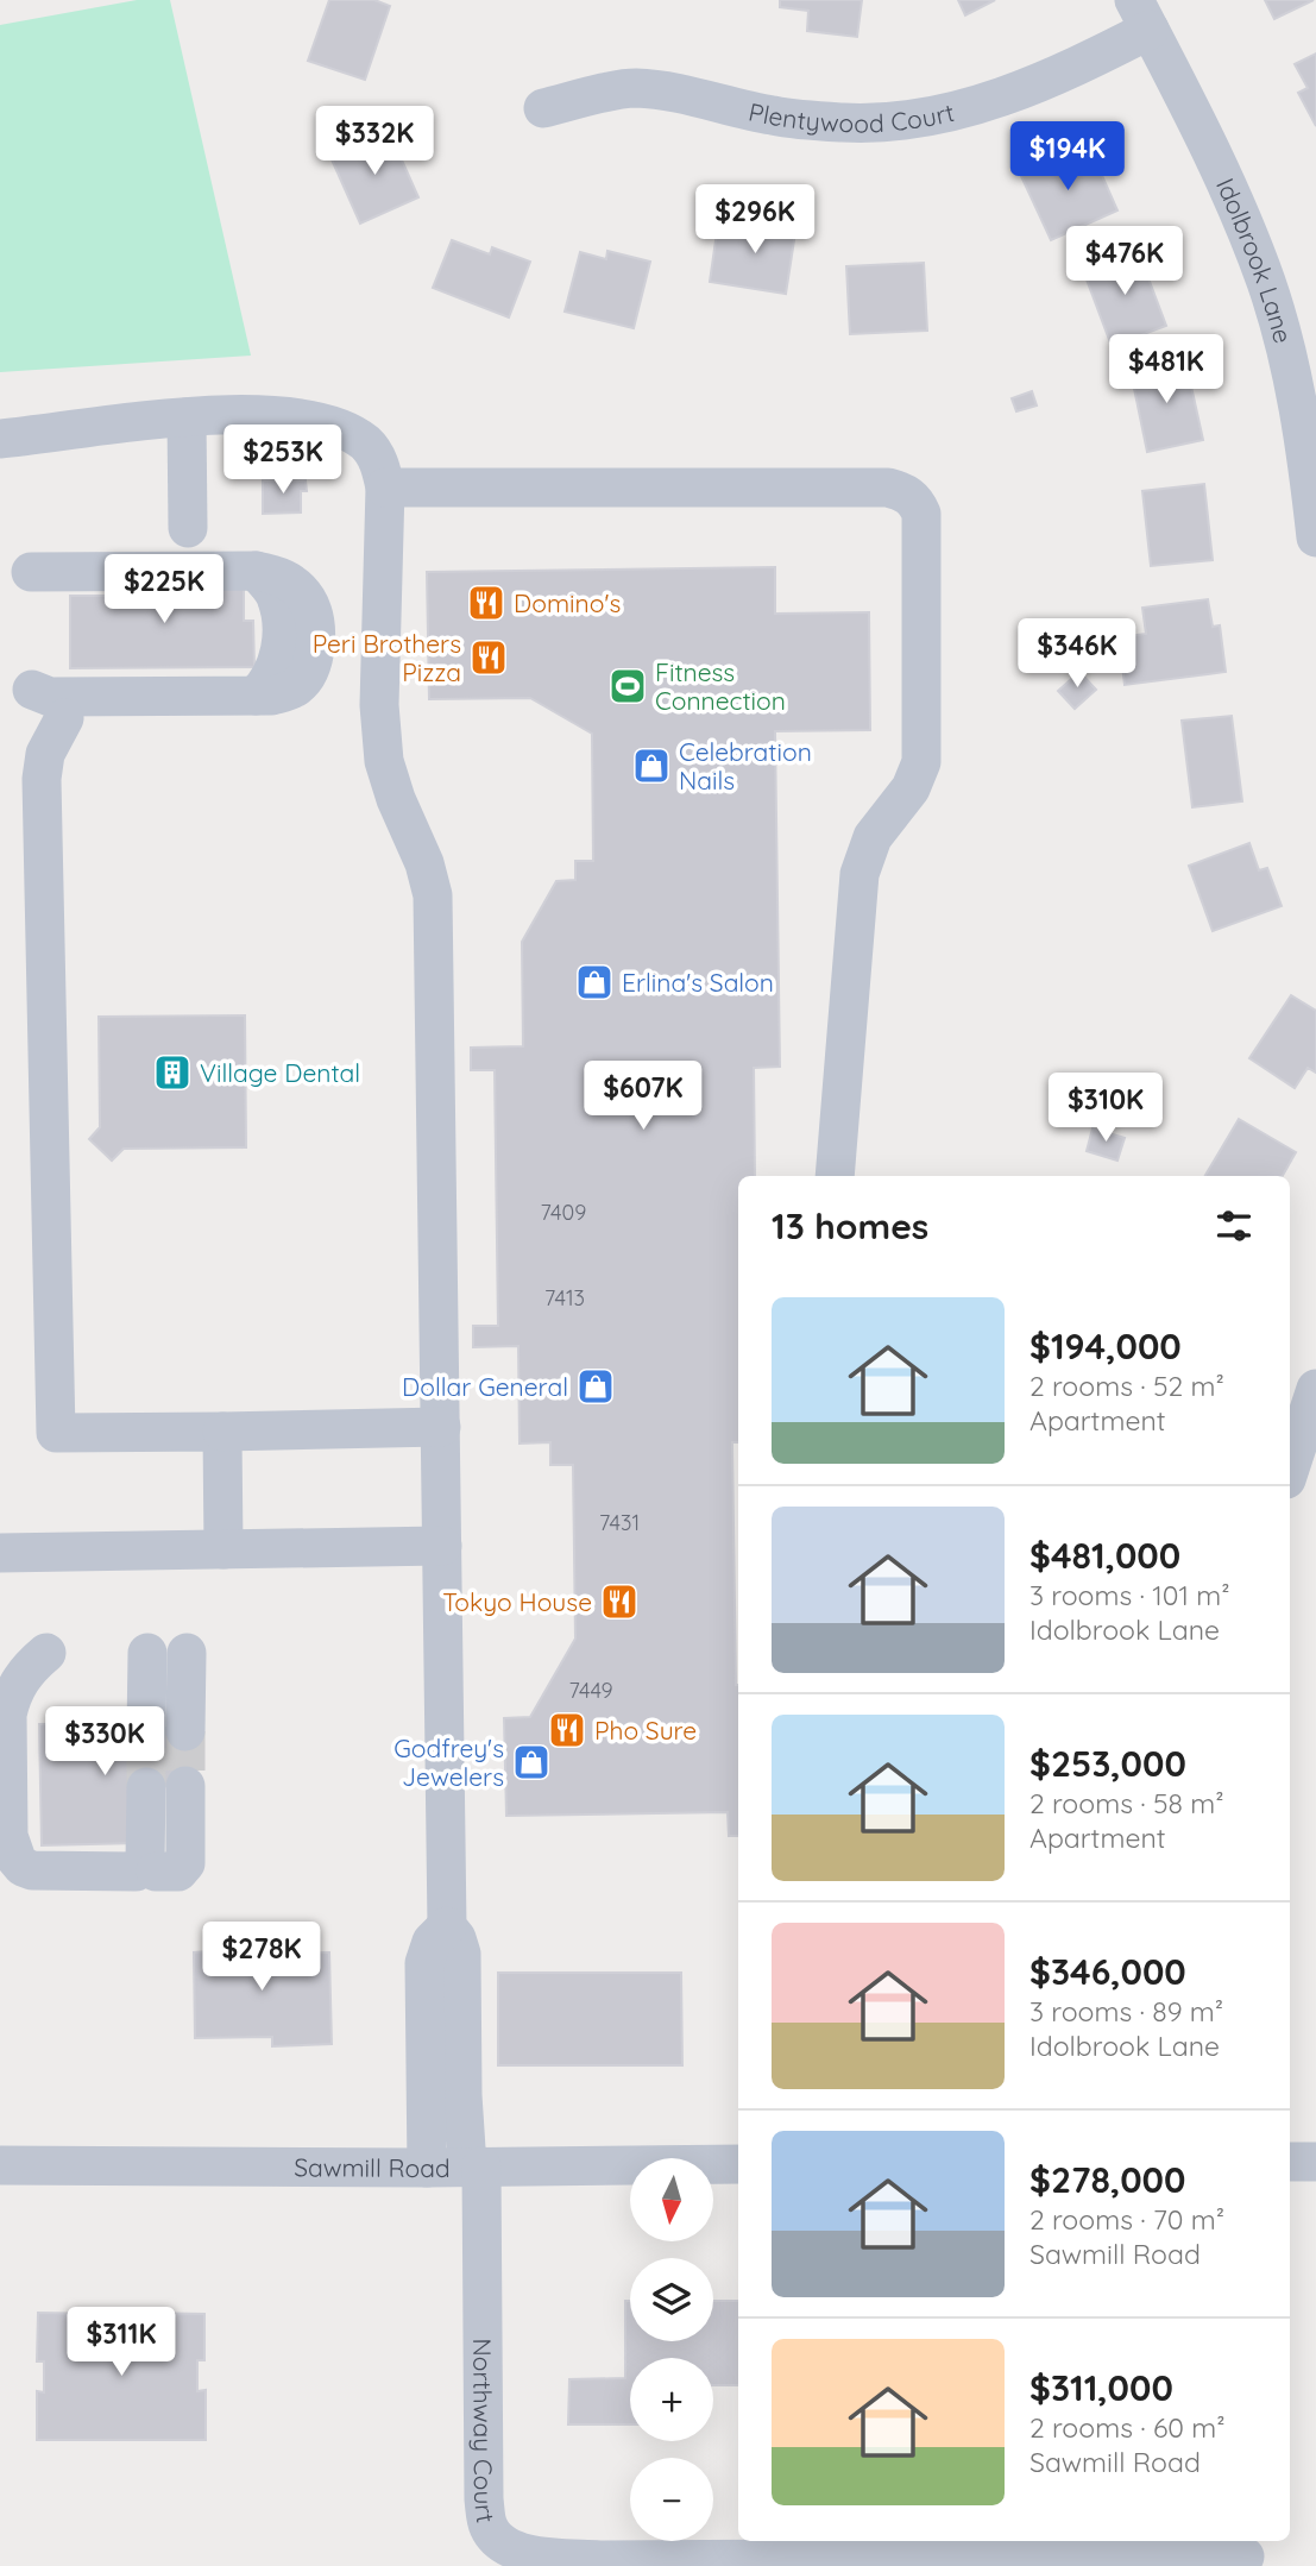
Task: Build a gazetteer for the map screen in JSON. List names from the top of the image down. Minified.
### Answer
{"streets":{"street":["Plentywood Court","Idolbrook Lane","Sawmill Road","Northway Court"]},"crossings":[["Plentywood Court","Idolbrook Lane"],["Sawmill Road","Northway Court"]],"places":{"restaurant":["Domino's","Peri Brothers Pizza","Tokyo House","Pho Sure"],"sports":["Fitness Connection"],"shop":["Celebration Nails","Erlina's Salon","Dollar General","Godfrey's Jewelers"],"building":["Village Dental"]},"house_numbers":["7409","7413","7431","7449"],"north":"bottom","page":{"price":["$332K","$194K","$296K","$476K","$481K","$253K","$225K","$346K","$607K","$310K","$330K","$278K","$311K"],"heading":"13 homes","list":[{"name":"$194,000","note":"2 rooms · 52 m² · Apartment"},{"name":"$481,000","note":"3 rooms · 101 m² · Idolbrook Lane"},{"name":"$253,000","note":"2 rooms · 58 m² · Apartment"},{"name":"$346,000","note":"3 rooms · 89 m² · Idolbrook Lane"},{"name":"$278,000","note":"2 rooms · 70 m² · Sawmill Road"},{"name":"$311,000","note":"2 rooms · 60 m² · Sawmill Road"}],"map_buttons":["+","−"]}}
